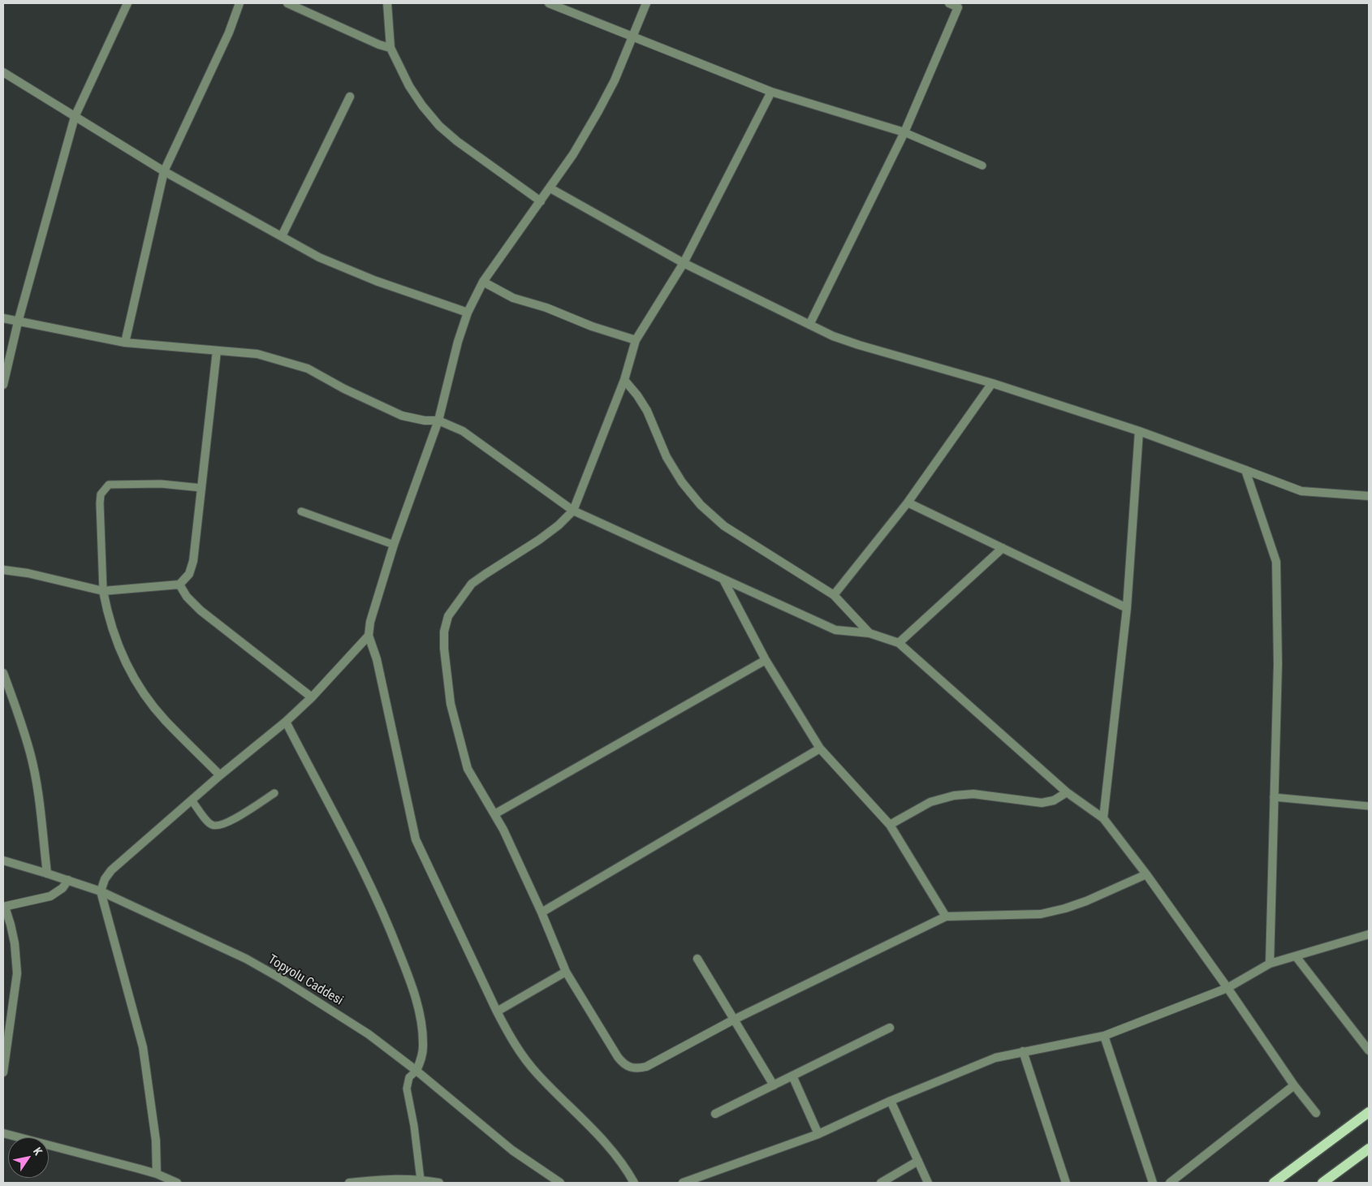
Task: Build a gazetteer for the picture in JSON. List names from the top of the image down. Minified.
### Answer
{"streets":{"street":["Topyolu Caddesi"]},"north":"top right"}
